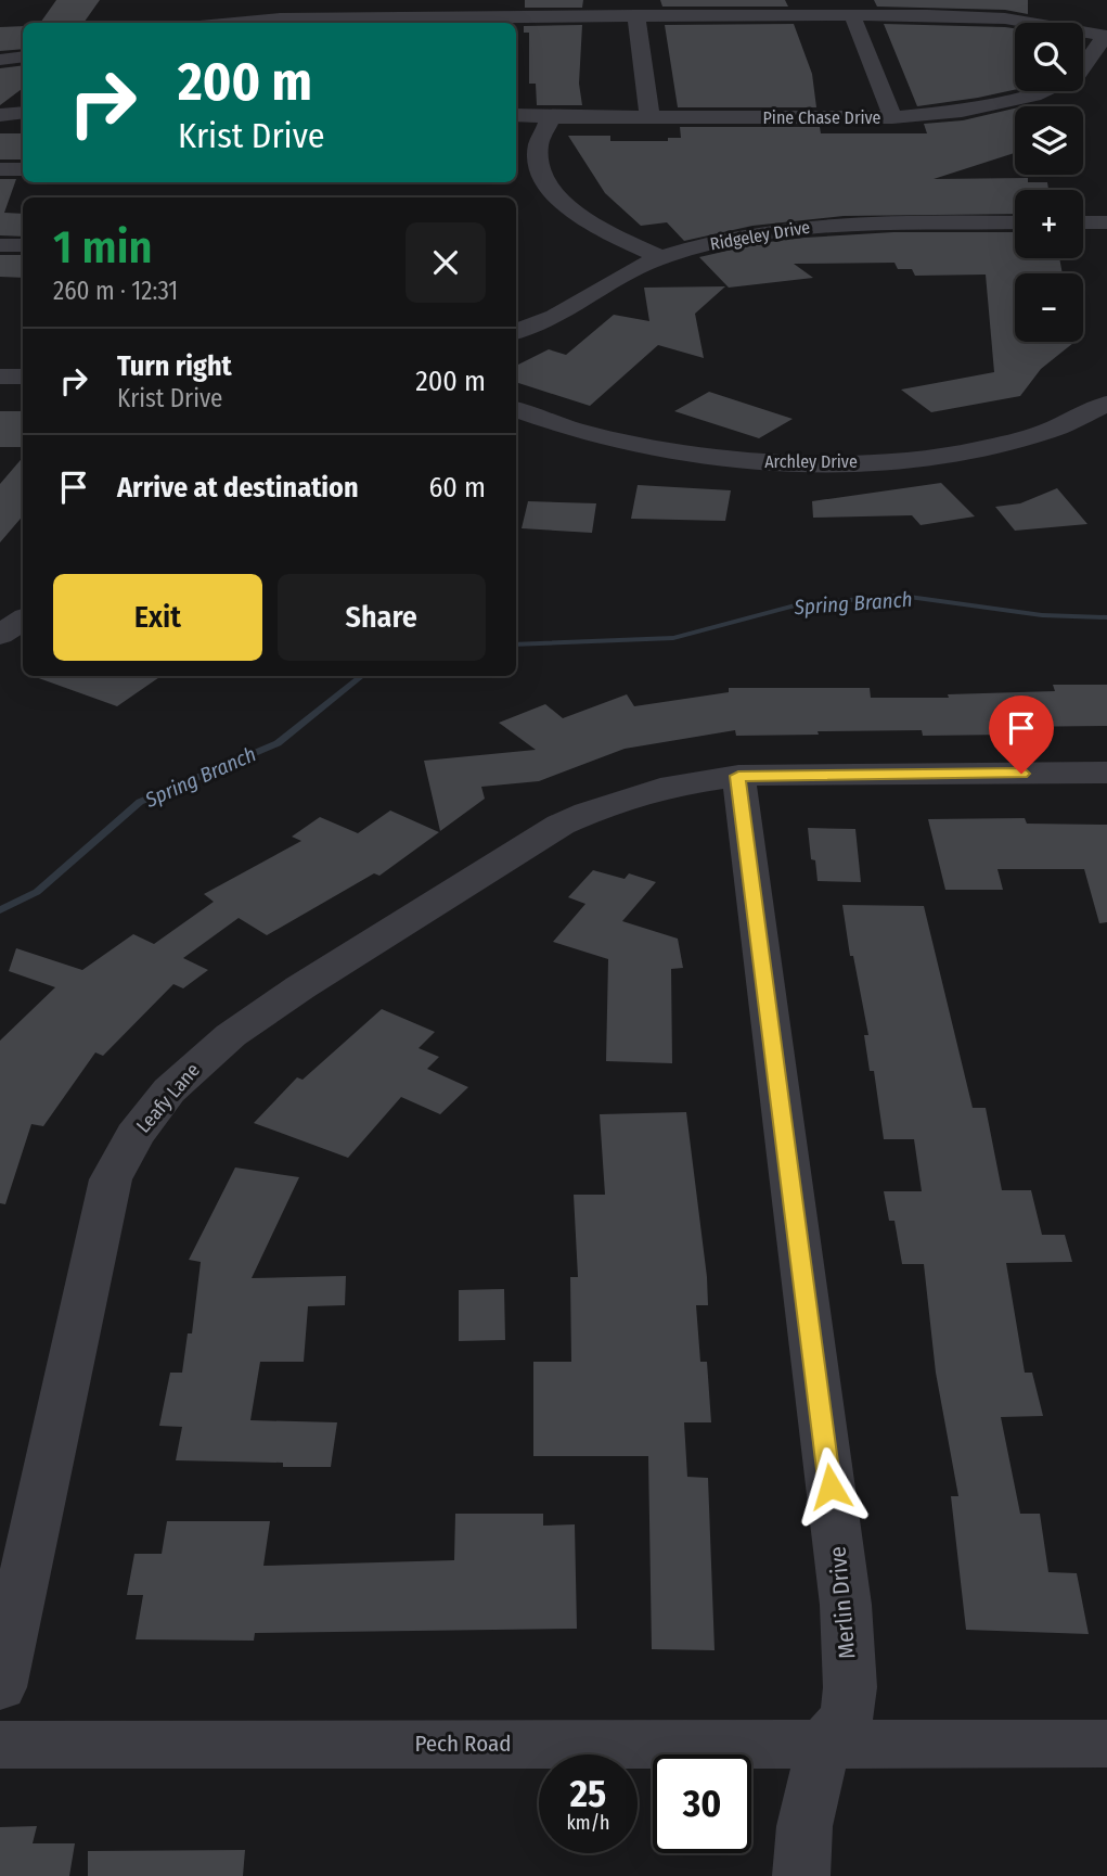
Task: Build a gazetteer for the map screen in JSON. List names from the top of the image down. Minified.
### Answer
{"streets":{"street":["Pine Chase Drive","Ridgeley Drive","Archley Drive","Leafy Lane","Merlin Drive","Pech Road"]},"crossings":[["Leafy Lane","Merlin Drive"],["Merlin Drive","Pech Road"]],"water":["Spring Branch"],"page":{"map_buttons":["+","−"],"turn":["200 m","Krist Drive"],"heading":["1 min","260 m · 12:31"],"list":[{"name":"Turn right","note":"Krist Drive","value":"200 m"},{"name":"Arrive at destination","value":"60 m"}],"buttons":["Exit","Share"],"speed":"25 km/h","limit":"30"}}
